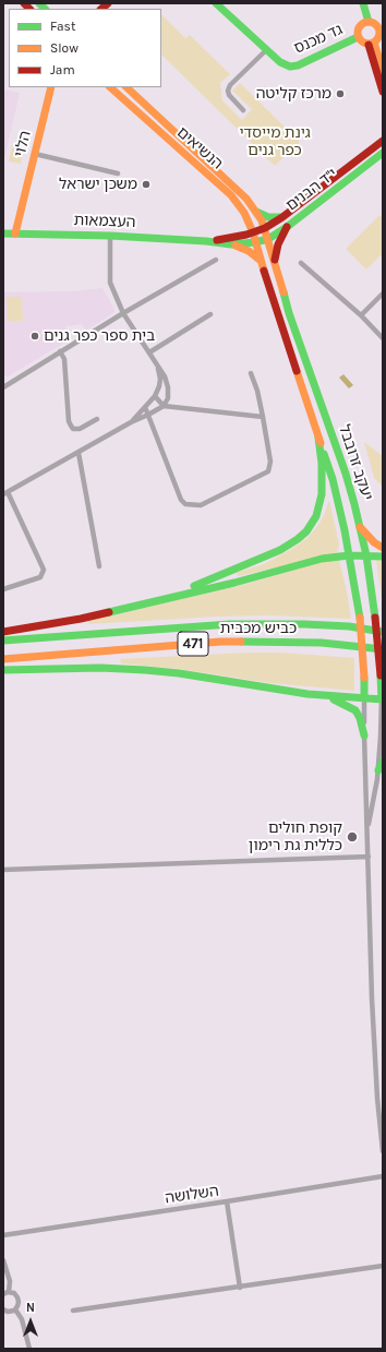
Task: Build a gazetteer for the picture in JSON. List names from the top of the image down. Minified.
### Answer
{"streets":{"main road":["גד מכנס","הלוי","הנשיאים","י''ד הבנים","העצמאות","יעקב זרובבל","כביש מכבית","471"],"street":["השלושה"]},"crossings":[["הלוי","העצמאות"],["הנשיאים","י''ד הבנים"],["הנשיאים","העצמאות"],["הנשיאים","יעקב זרובבל"],["י''ד הבנים","העצמאות"],["י''ד הבנים","יעקב זרובבל"],["העצמאות","יעקב זרובבל"]],"parks":["גינת מייסדי כפר גנים"],"places":["מרכז קליטה","משכן ישראל","בית ספר כפר גנים","קופת חולים כללית גת רימון"],"legend":["Fast","Slow","Jam"],"north":"top"}
